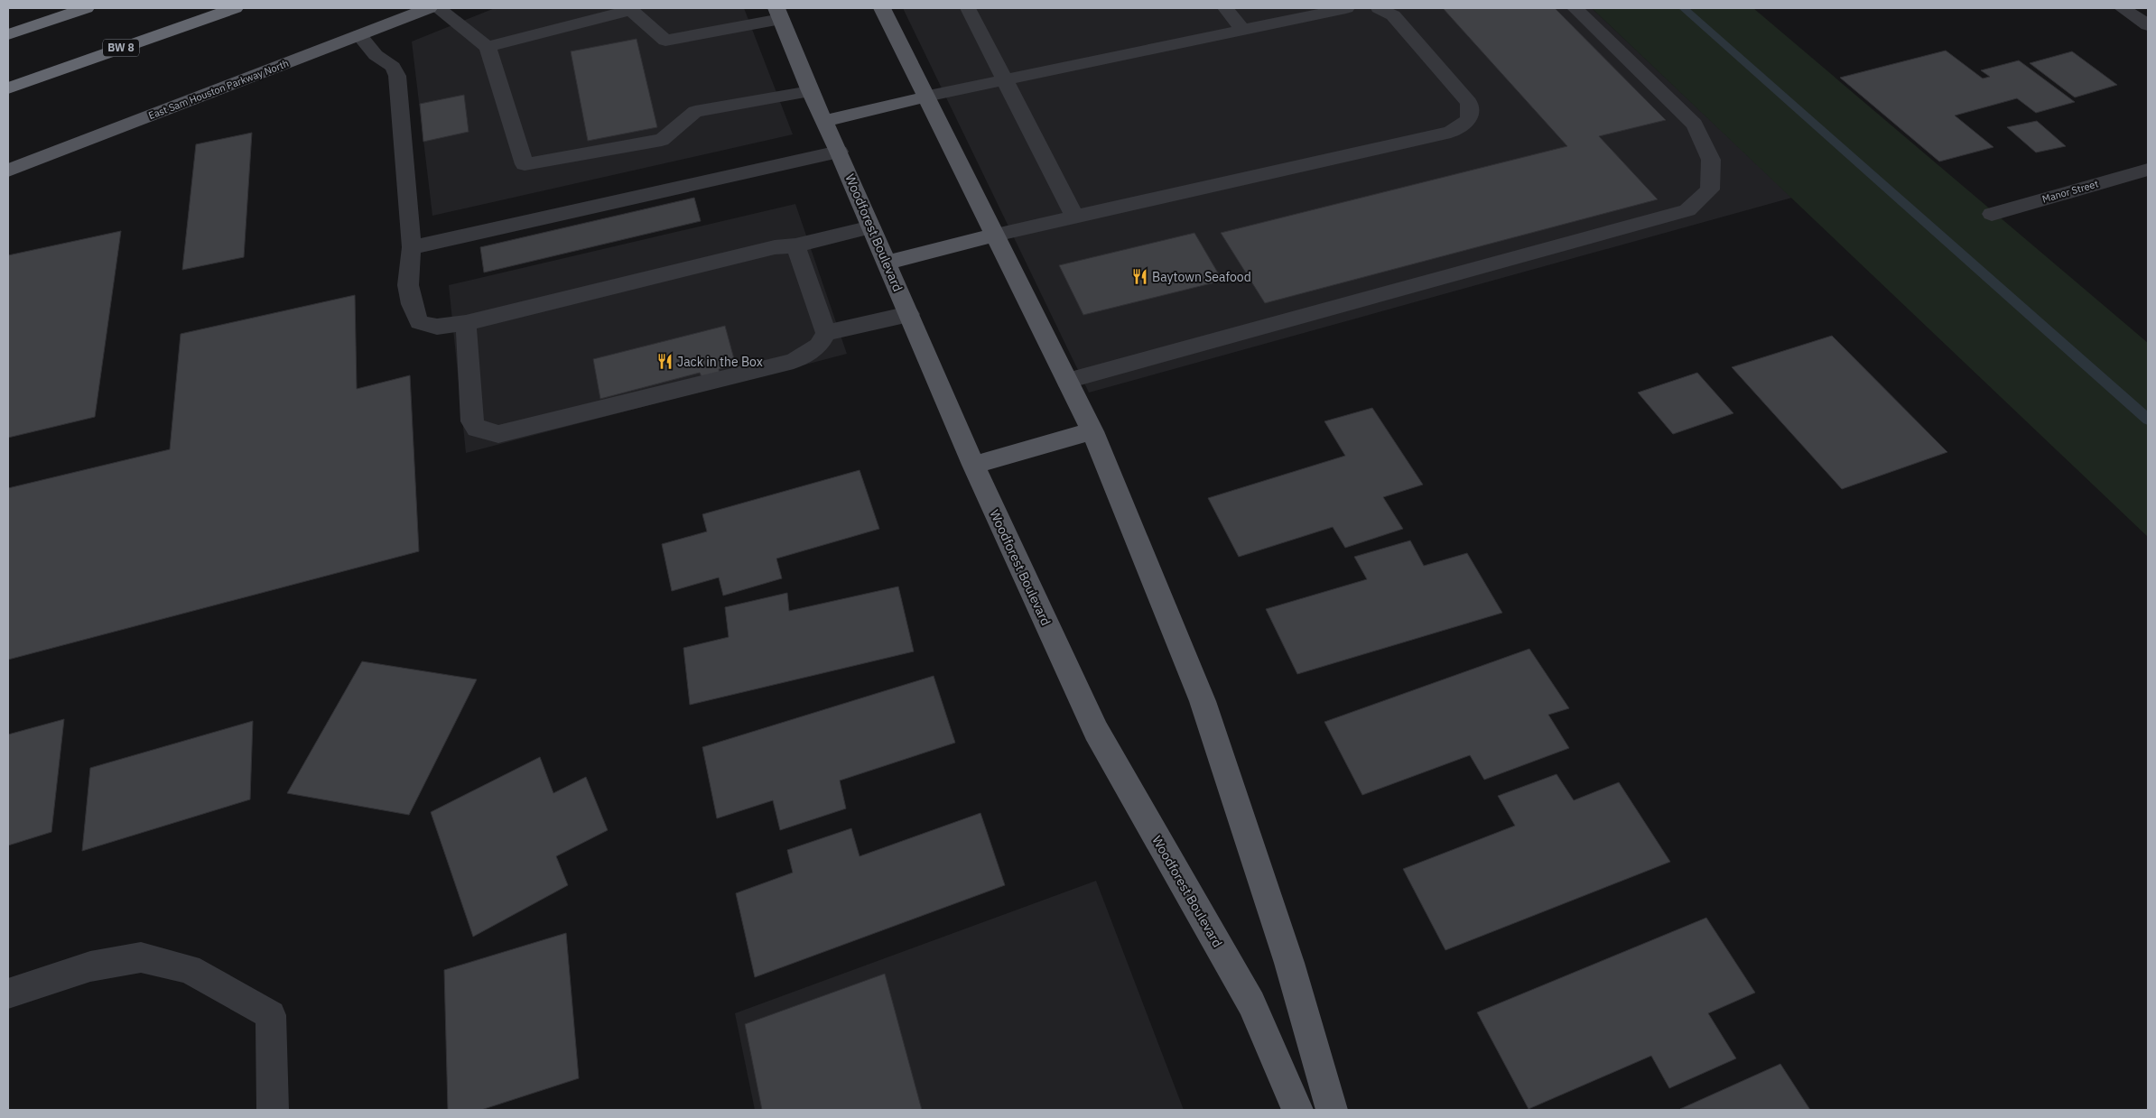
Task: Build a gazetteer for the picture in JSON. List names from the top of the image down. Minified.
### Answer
{"streets":{"highway":["BW 8"],"main road":["East Sam Houston Parkway North","Woodforest Boulevard"],"street":["Manor Street"]},"places":{"restaurant":["Baytown Seafood","Jack in the Box"]}}
